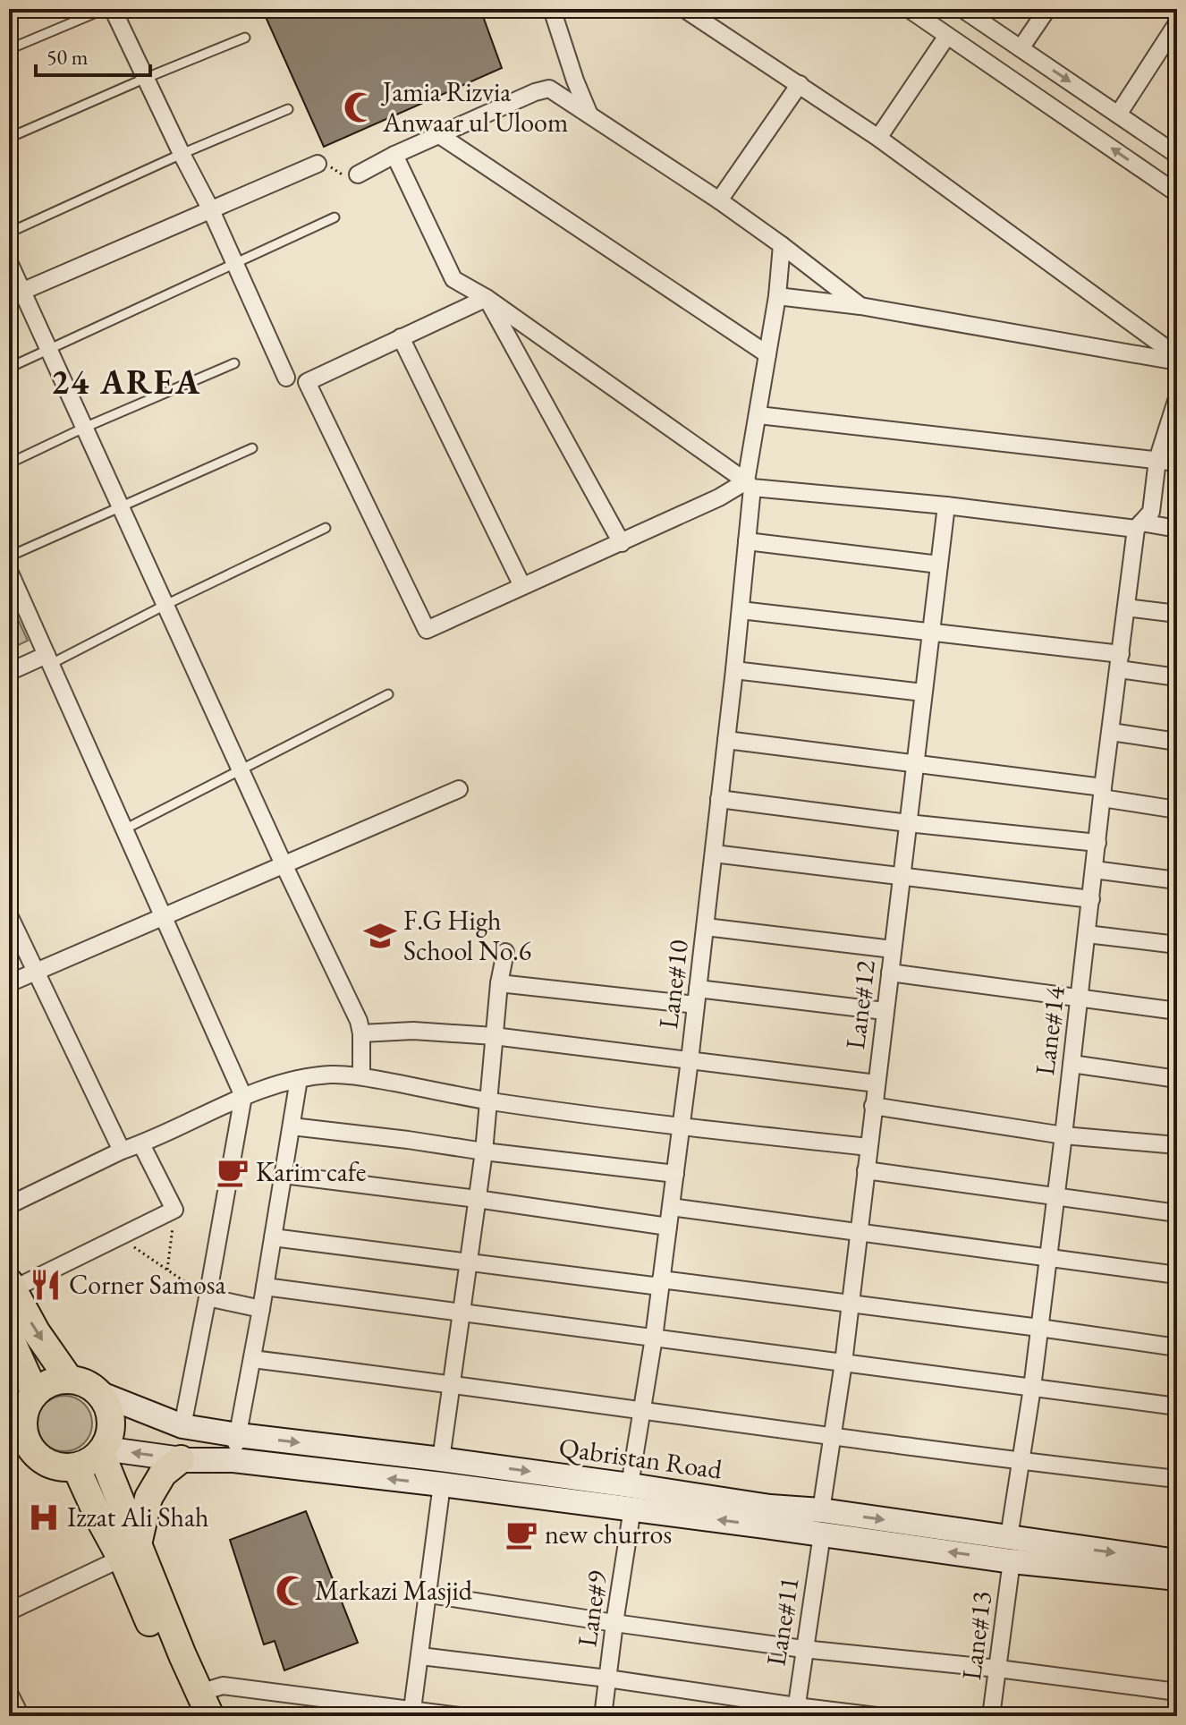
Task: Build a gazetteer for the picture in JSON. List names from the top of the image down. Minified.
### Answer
{"streets":{"street":["Lane#10","Lane#12","Lane#14","Qabristan Road","Lane#9","Lane#11","Lane#13"]},"crossings":[["Lane#10","Qabristan Road"],["Lane#10","Lane#9"],["Lane#12","Qabristan Road"],["Lane#12","Lane#11"],["Lane#14","Qabristan Road"],["Qabristan Road","Lane#9"],["Qabristan Road","Lane#11"],["Qabristan Road","Lane#13"]],"districts":["24 AREA"],"places":{"mosque":["Jamia Rizvia Anwaar ul Uloom","Markazi Masjid"],"school or university":["F.G High School No.6"],"cafe":["Karim cafe","new churros"],"restaurant":["Corner Samosa"],"hospital":["Izzat Ali Shah"]},"scale_bar":"50 m"}
